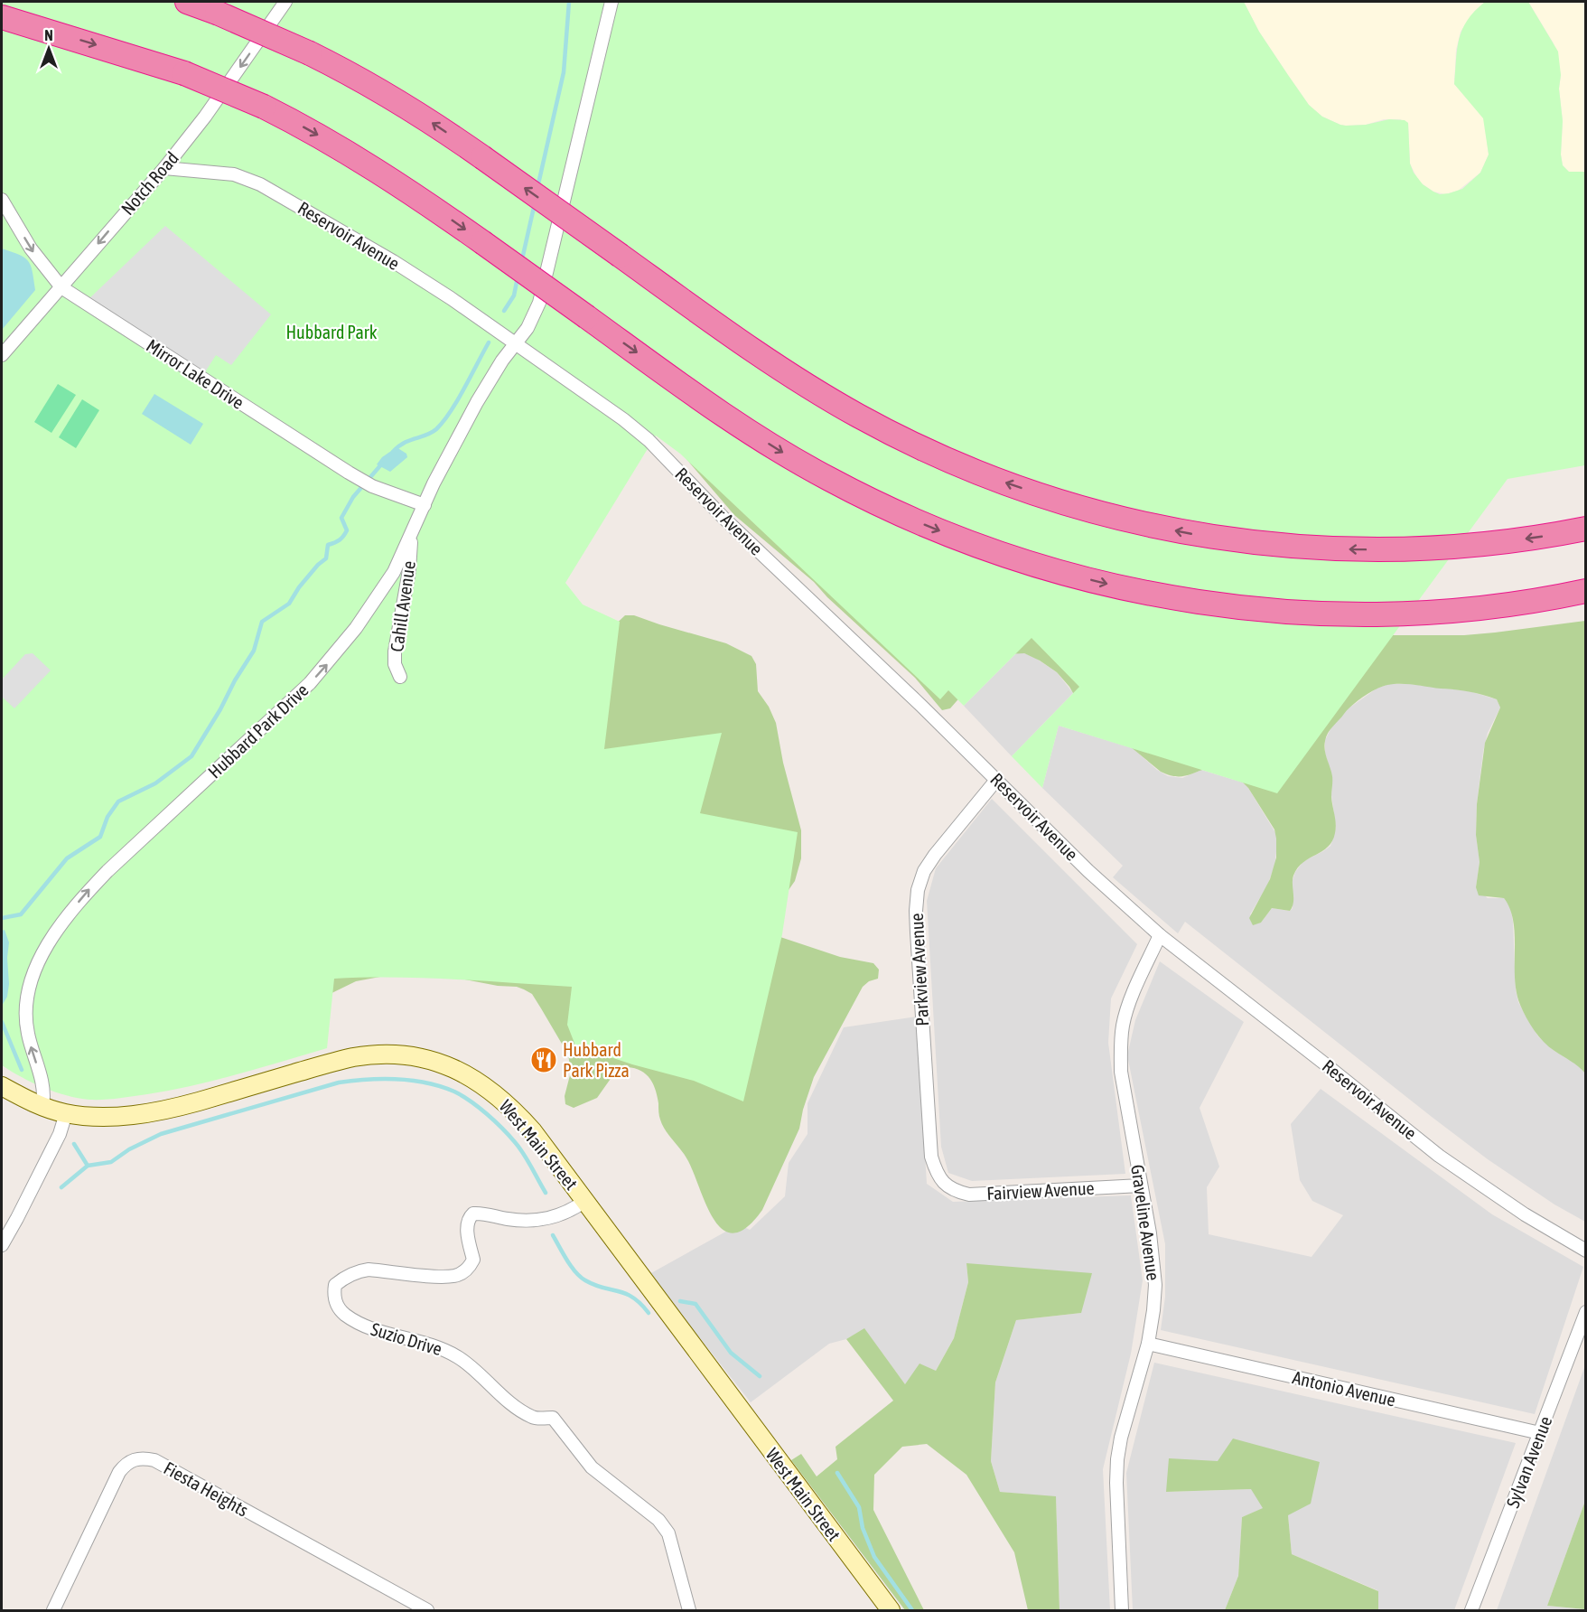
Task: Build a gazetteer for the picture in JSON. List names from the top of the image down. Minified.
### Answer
{"streets":{"main road":["West Main Street"],"street":["Notch Road","Reservoir Avenue","Mirror Lake Drive","Cahill Avenue","Hubbard Park Drive","Parkview Avenue","Fairview Avenue","Graveline Avenue","Suzio Drive","Antonio Avenue","Sylvan Avenue","Fiesta Heights"]},"crossings":[["Notch Road","Reservoir Avenue"],["Notch Road","Mirror Lake Drive"],["Reservoir Avenue","Hubbard Park Drive"],["Reservoir Avenue","Parkview Avenue"],["Reservoir Avenue","Graveline Avenue"],["Mirror Lake Drive","Hubbard Park Drive"],["Cahill Avenue","Hubbard Park Drive"],["Hubbard Park Drive","West Main Street"],["Parkview Avenue","Fairview Avenue"],["West Main Street","Suzio Drive"],["Fairview Avenue","Graveline Avenue"],["Graveline Avenue","Antonio Avenue"],["Antonio Avenue","Sylvan Avenue"]],"one_way":["Notch Road","Hubbard Park Drive"],"parks":["Hubbard Park"],"places":{"restaurant":["Hubbard Park Pizza"]},"north":"top"}
